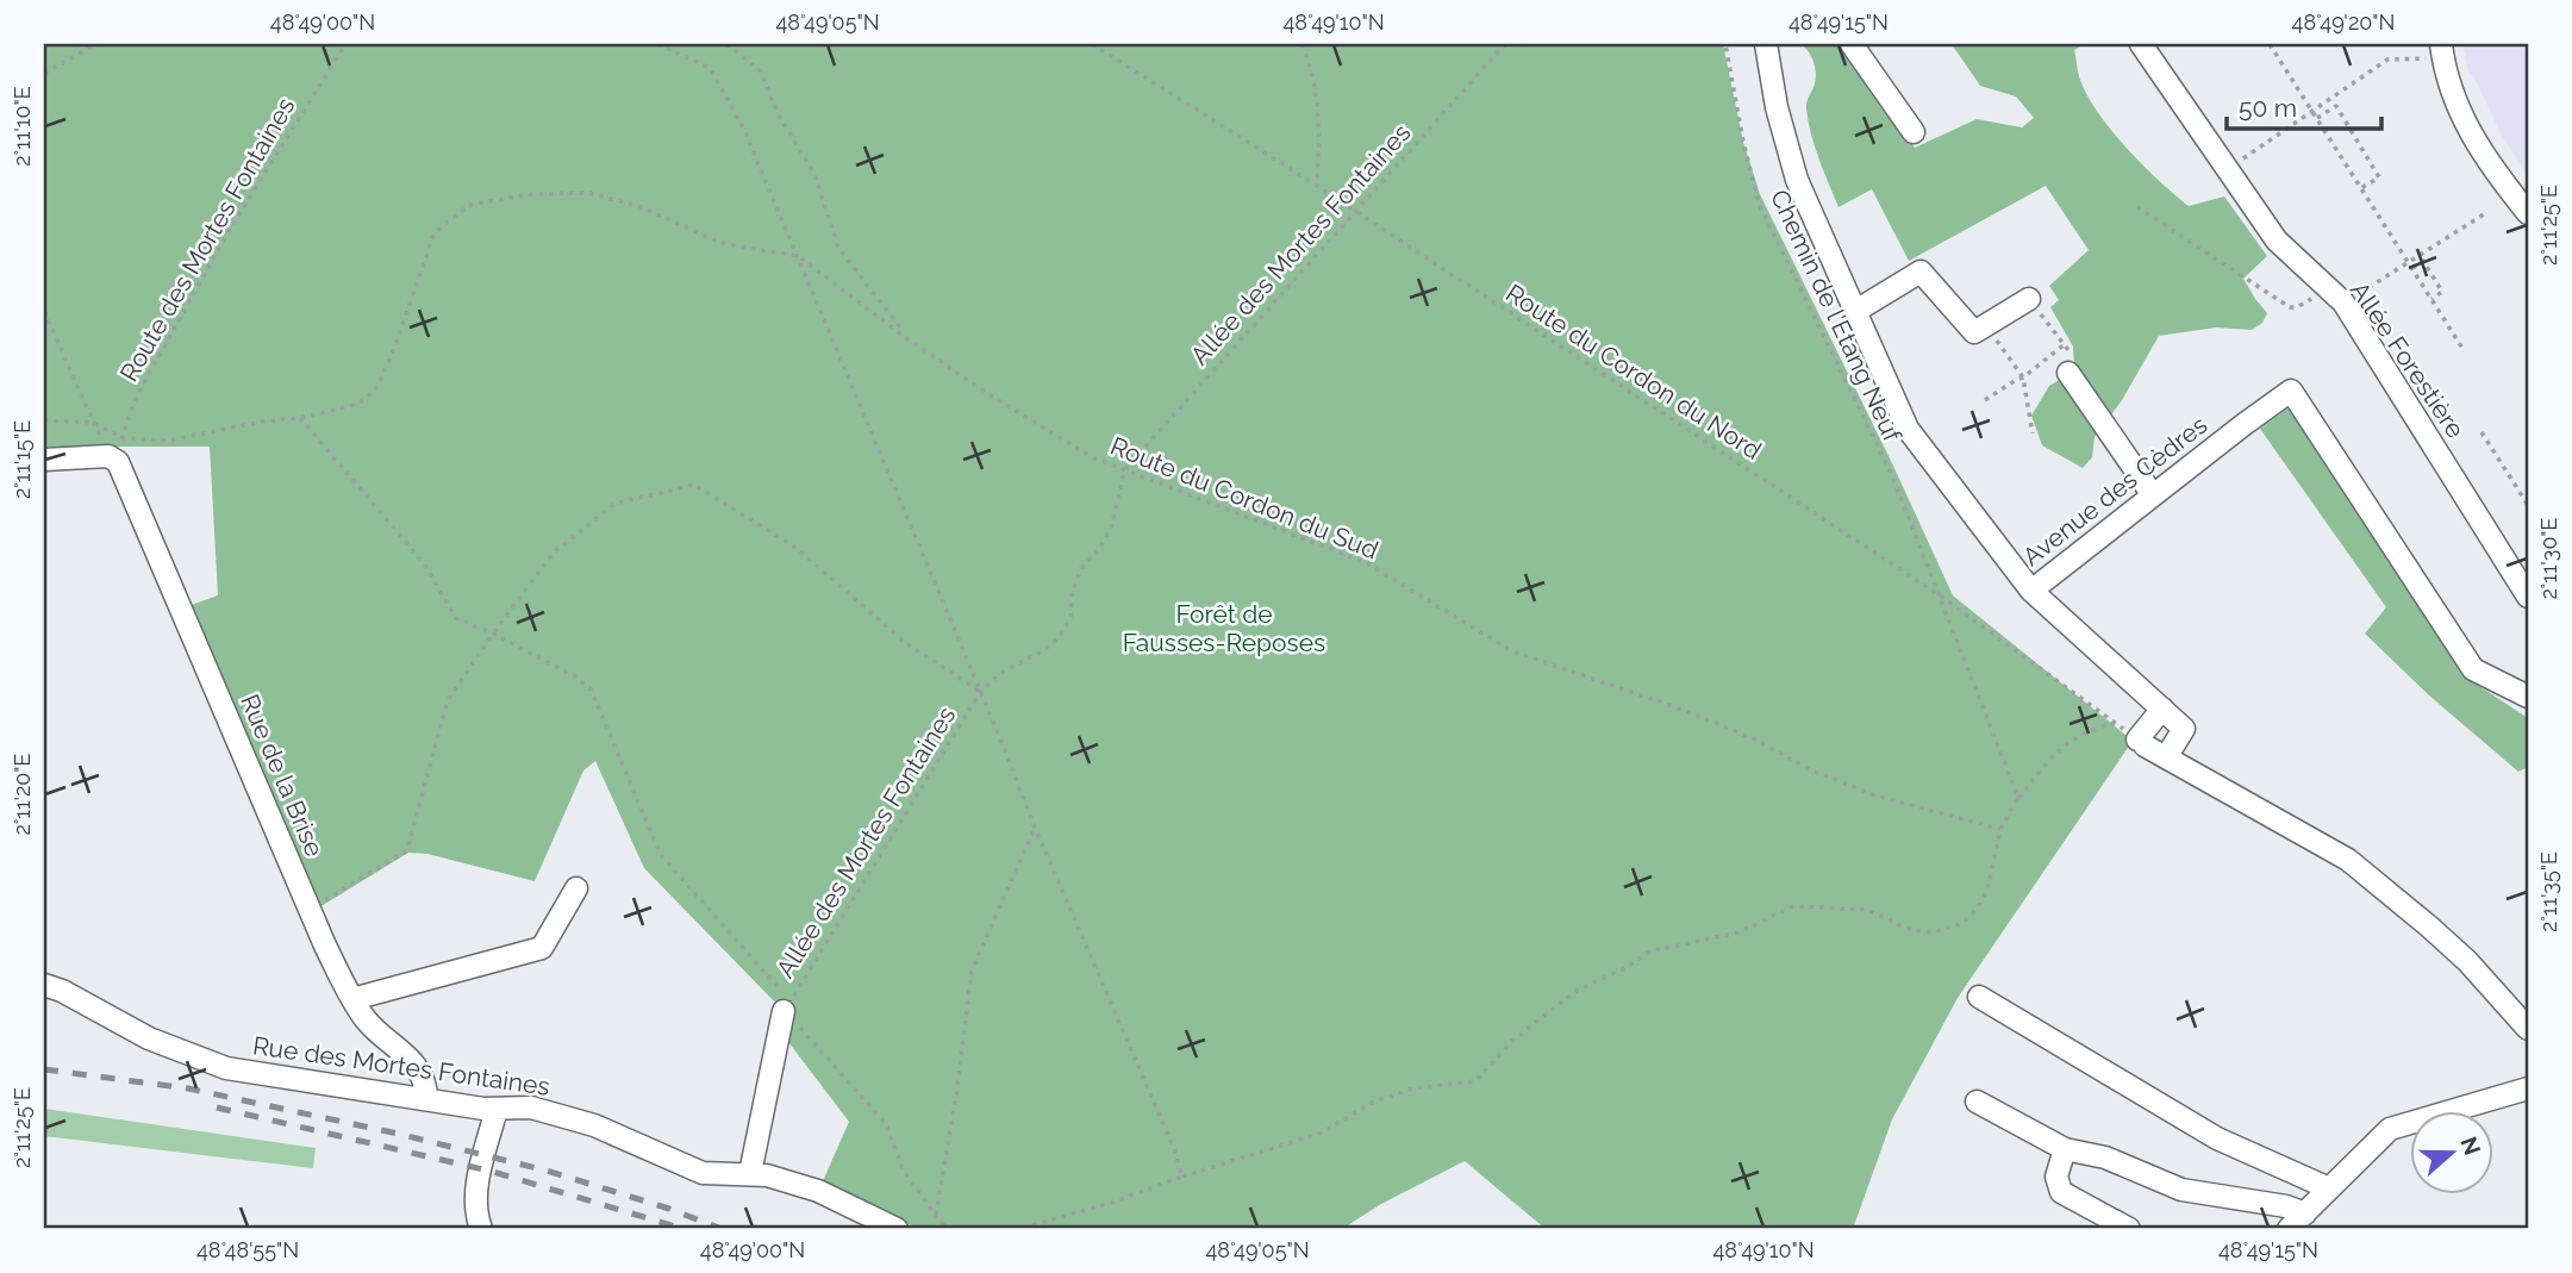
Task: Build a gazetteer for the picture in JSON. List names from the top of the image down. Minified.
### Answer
{"streets":{"street":["Allée Forestière","Avenue des Cèdres","Rue de la Brise","Rue des Mortes Fontaines"],"path":["Route des Mortes Fontaines","Allée des Mortes Fontaines","Chemin de l'Etang Neuf","Route du Cordon du Nord","Route du Cordon du Sud"]},"crossings":[["Route des Mortes Fontaines","Rue de la Brise"],["Allée des Mortes Fontaines","Route du Cordon du Nord"],["Allée des Mortes Fontaines","Route du Cordon du Sud"],["Chemin de l'Etang Neuf","Route du Cordon du Nord"],["Rue de la Brise","Rue des Mortes Fontaines"]],"parks":["Forêt de Fausses-Reposes"],"scale_bar":"50 m","north":"right","coordinates":["48°49'00\"N","48°49'05\"N","48°49'10\"N","48°49'15\"N","48°49'20\"N","2°11'10\"E","2°11'25\"E","2°11'15\"E","2°11'30\"E","2°11'20\"E","2°11'35\"E","48°48'55\"N"]}
